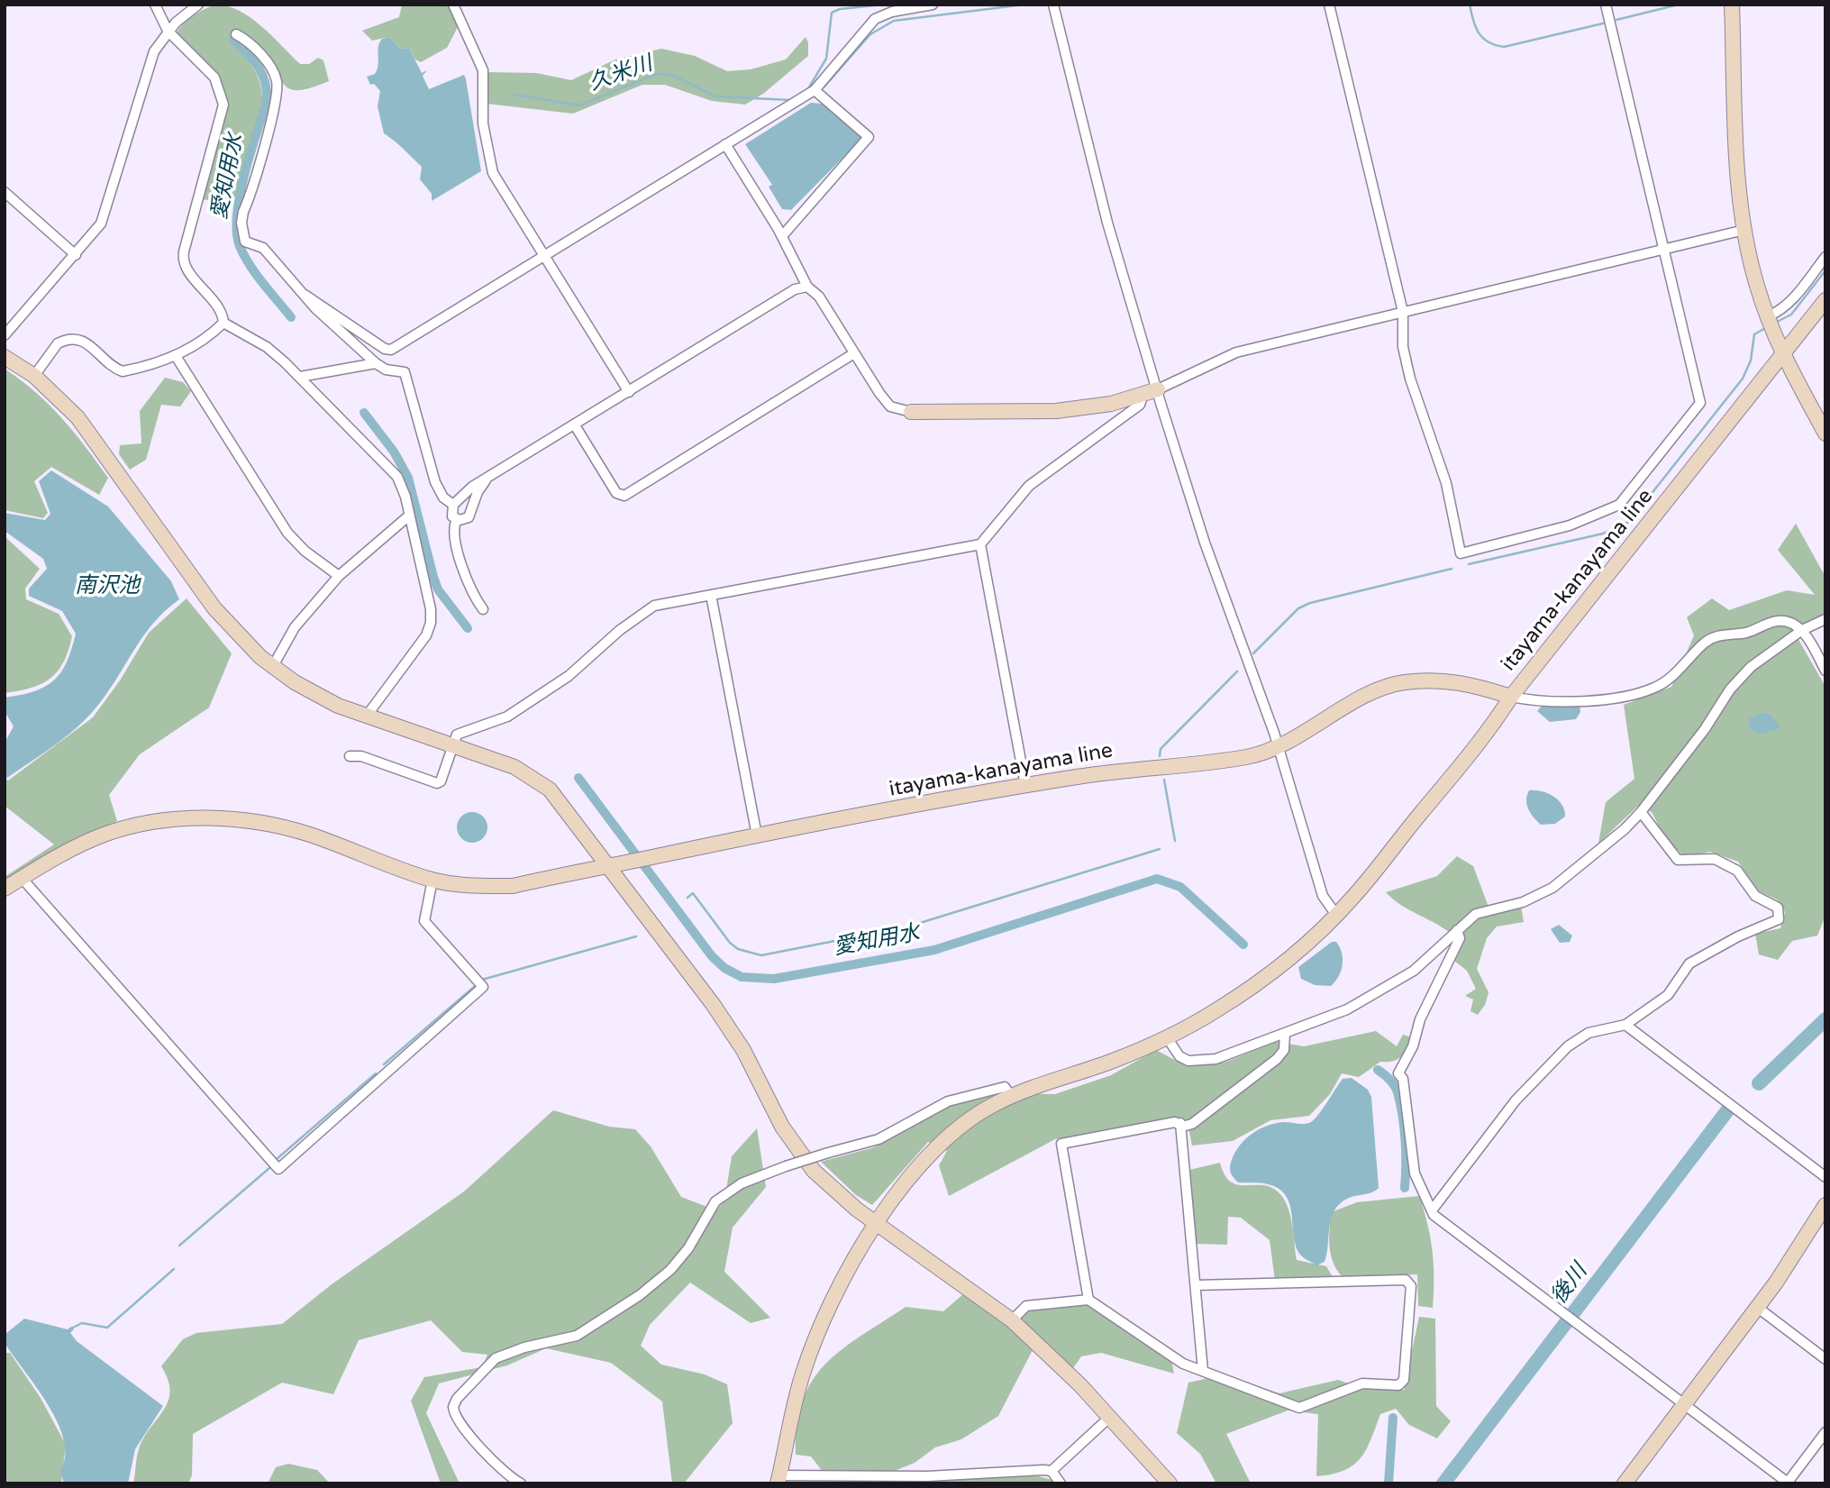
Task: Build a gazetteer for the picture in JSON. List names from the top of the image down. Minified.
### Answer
{"streets":{"street":["itayama-kanayama line"]},"water":["久米川","愛知用水","南沢池","後川"]}
